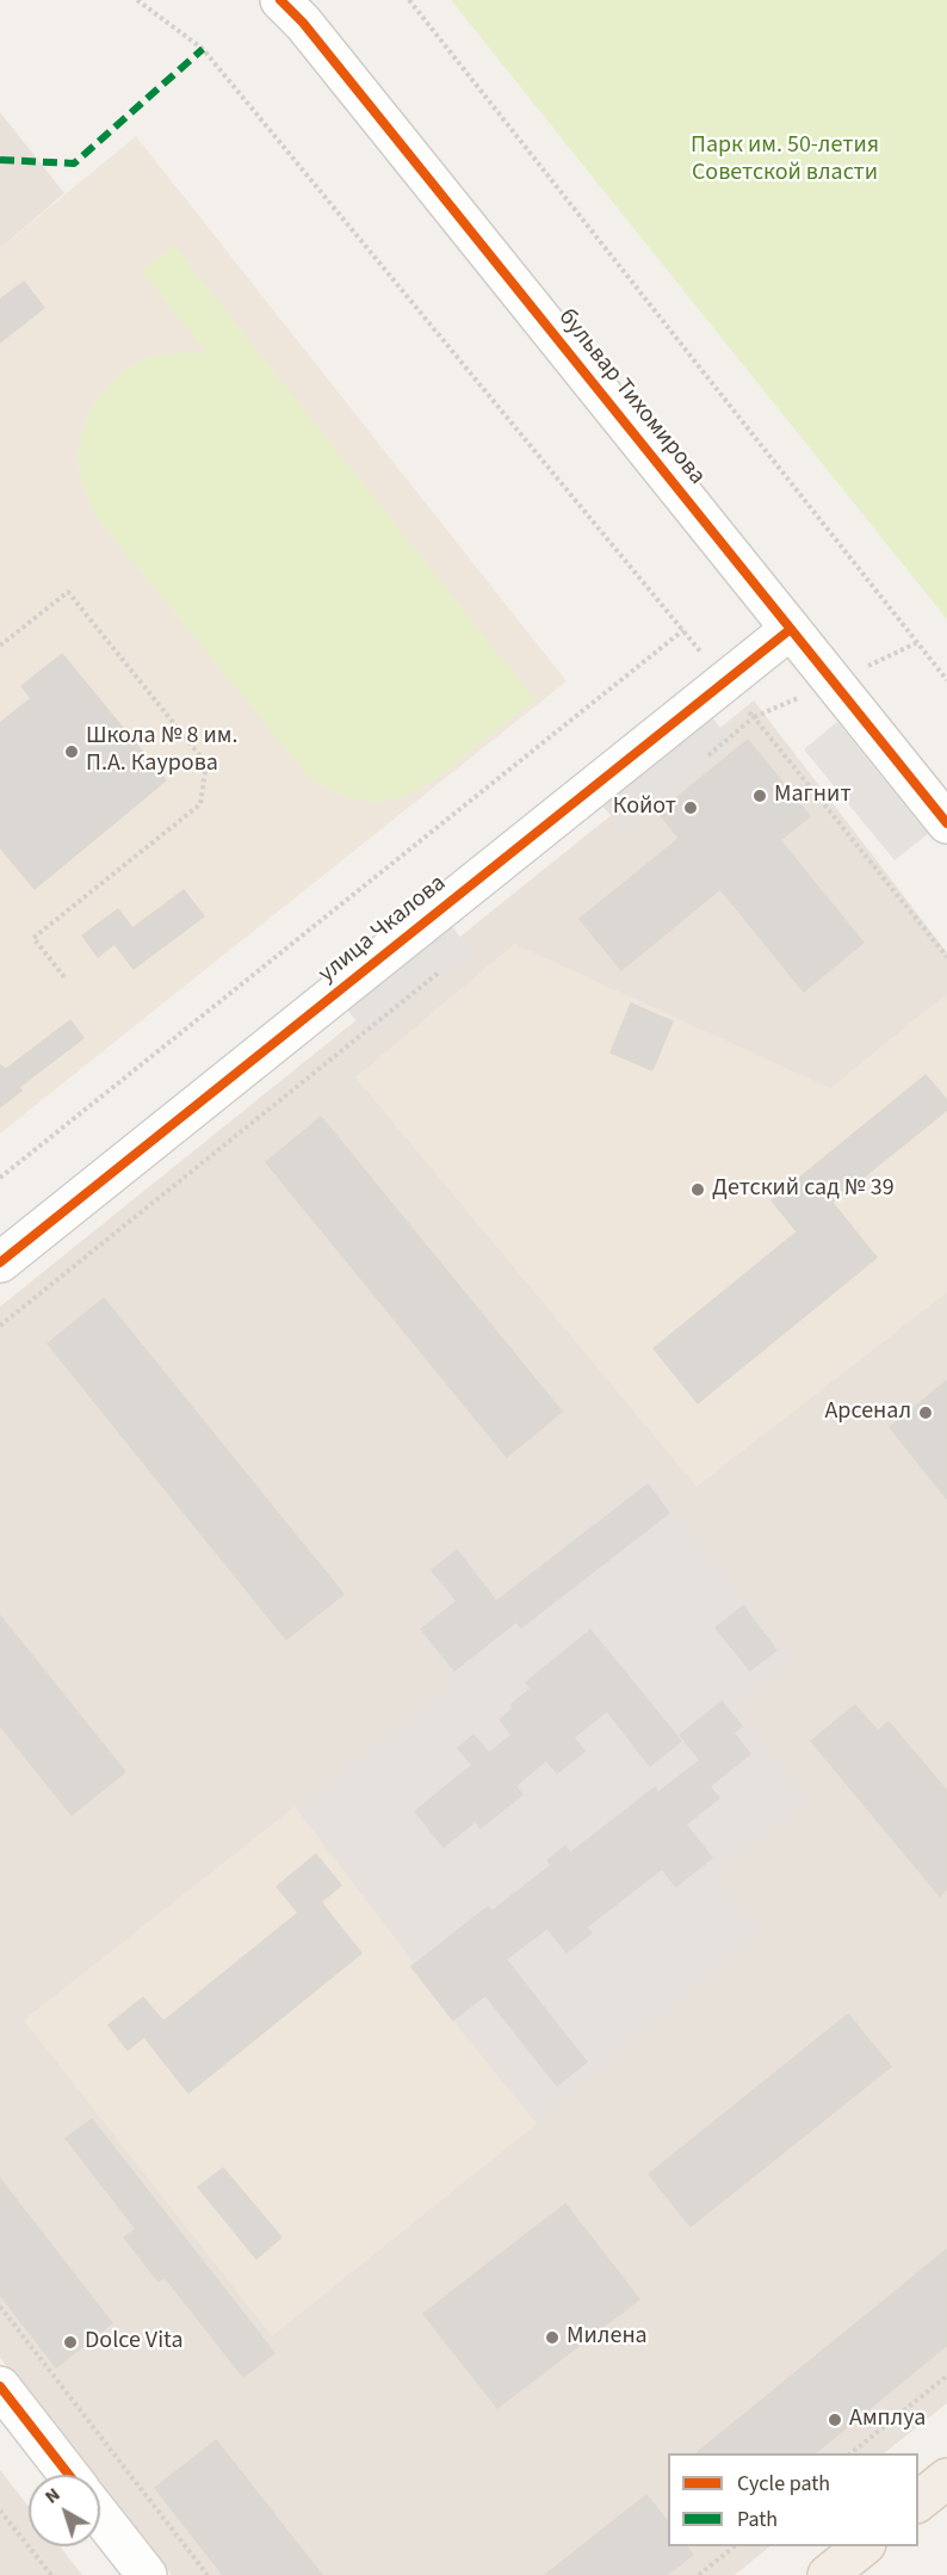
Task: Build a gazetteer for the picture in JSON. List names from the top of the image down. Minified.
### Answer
{"streets":{"street":["бульвар Тихомирова","улица Чкалова"]},"crossings":[["бульвар Тихомирова","улица Чкалова"]],"parks":["Парк им. 50-летия Советской власти"],"places":["Школа № 8 им. П.А. Каурова","Магнит","Койот","Детский сад № 39","Арсенал","Милена","Dolce Vita","Амплуа"],"legend":["Cycle path","Path"],"north":"top left"}
